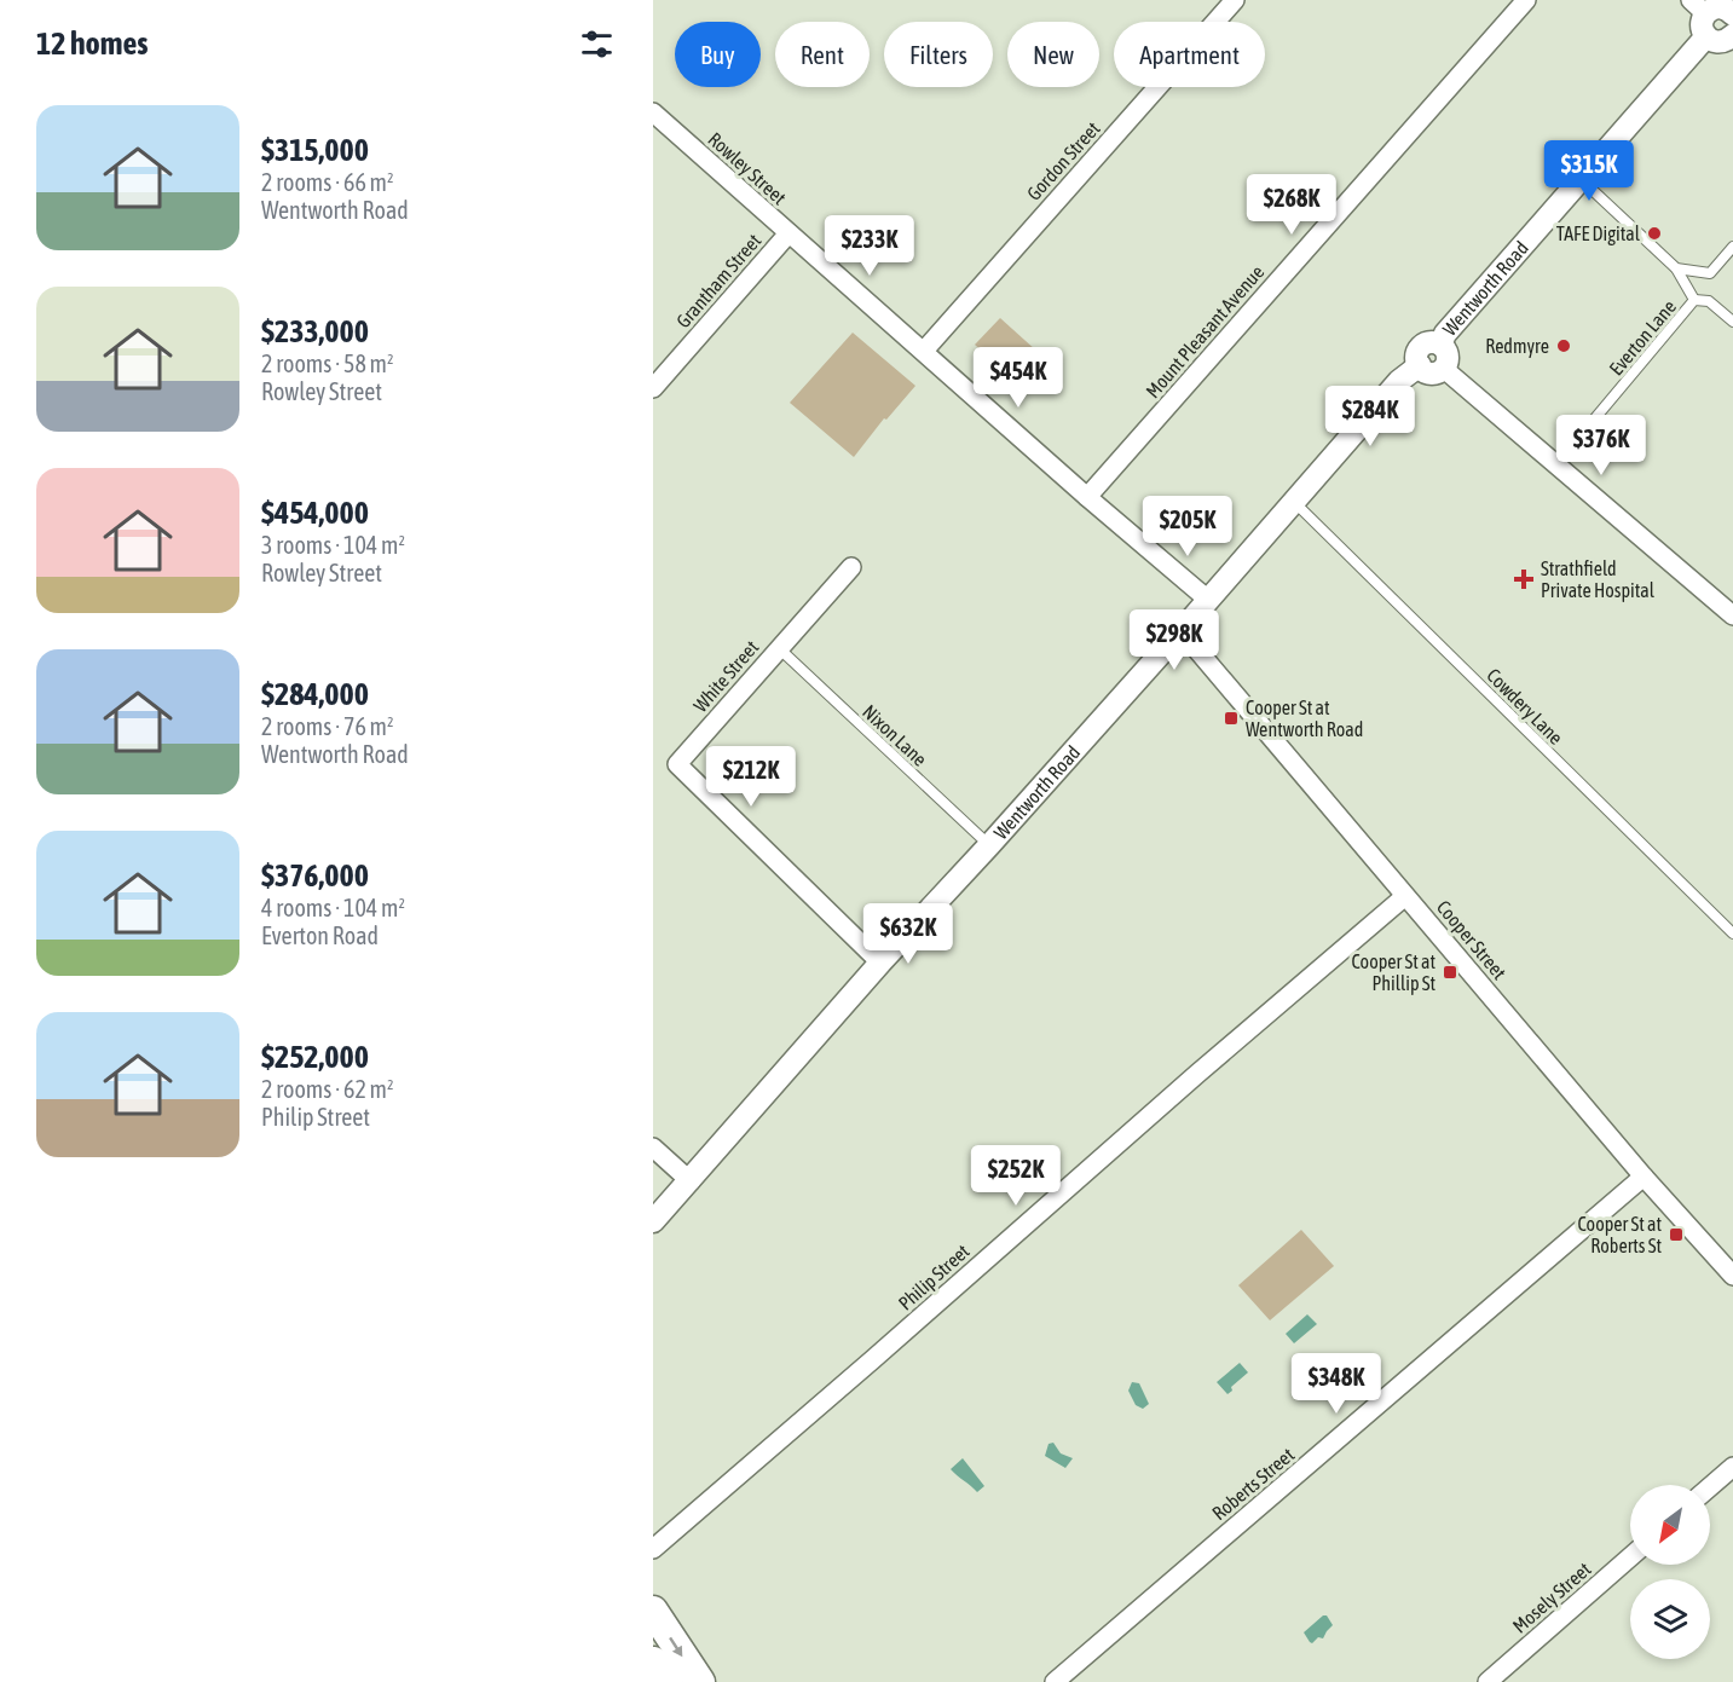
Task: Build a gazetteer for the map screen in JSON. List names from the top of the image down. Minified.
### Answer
{"streets":{"street":["Gordon Street","Rowley Street","Grantham Street","Wentworth Road","Mount Pleasant Avenue","White Street","Cooper Street","Philip Street","Roberts Street","Mosely Street"],"lane":["Everton Lane","Cowdery Lane","Nixon Lane"]},"crossings":[["Gordon Street","Rowley Street"],["Rowley Street","Grantham Street"],["Rowley Street","Wentworth Road"],["Rowley Street","Mount Pleasant Avenue"],["Wentworth Road","White Street"],["Wentworth Road","Cowdery Lane"],["Wentworth Road","Nixon Lane"],["Wentworth Road","Cooper Street"],["White Street","Nixon Lane"],["Cooper Street","Philip Street"],["Cooper Street","Roberts Street"]],"places":{"other":["TAFE Digital","Redmyre"],"health":["Strathfield Private Hospital"],"transit":["Cooper St at Wentworth Road","Cooper St at Phillip St","Cooper St at Roberts St"]},"north":"bottom left","page":{"heading":"12 homes","chip":["Buy","Rent","Filters","New","Apartment"],"list":[{"name":"$315,000","note":"2 rooms · 66 m² · Wentworth Road"},{"name":"$233,000","note":"2 rooms · 58 m² · Rowley Street"},{"name":"$454,000","note":"3 rooms · 104 m² · Rowley Street"},{"name":"$284,000","note":"2 rooms · 76 m² · Wentworth Road"},{"name":"$376,000","note":"4 rooms · 104 m² · Everton Road"},{"name":"$252,000","note":"2 rooms · 62 m² · Philip Street"}],"price":["$315K","$268K","$233K","$454K","$284K","$376K","$205K","$298K","$212K","$632K","$252K","$348K"]}}
